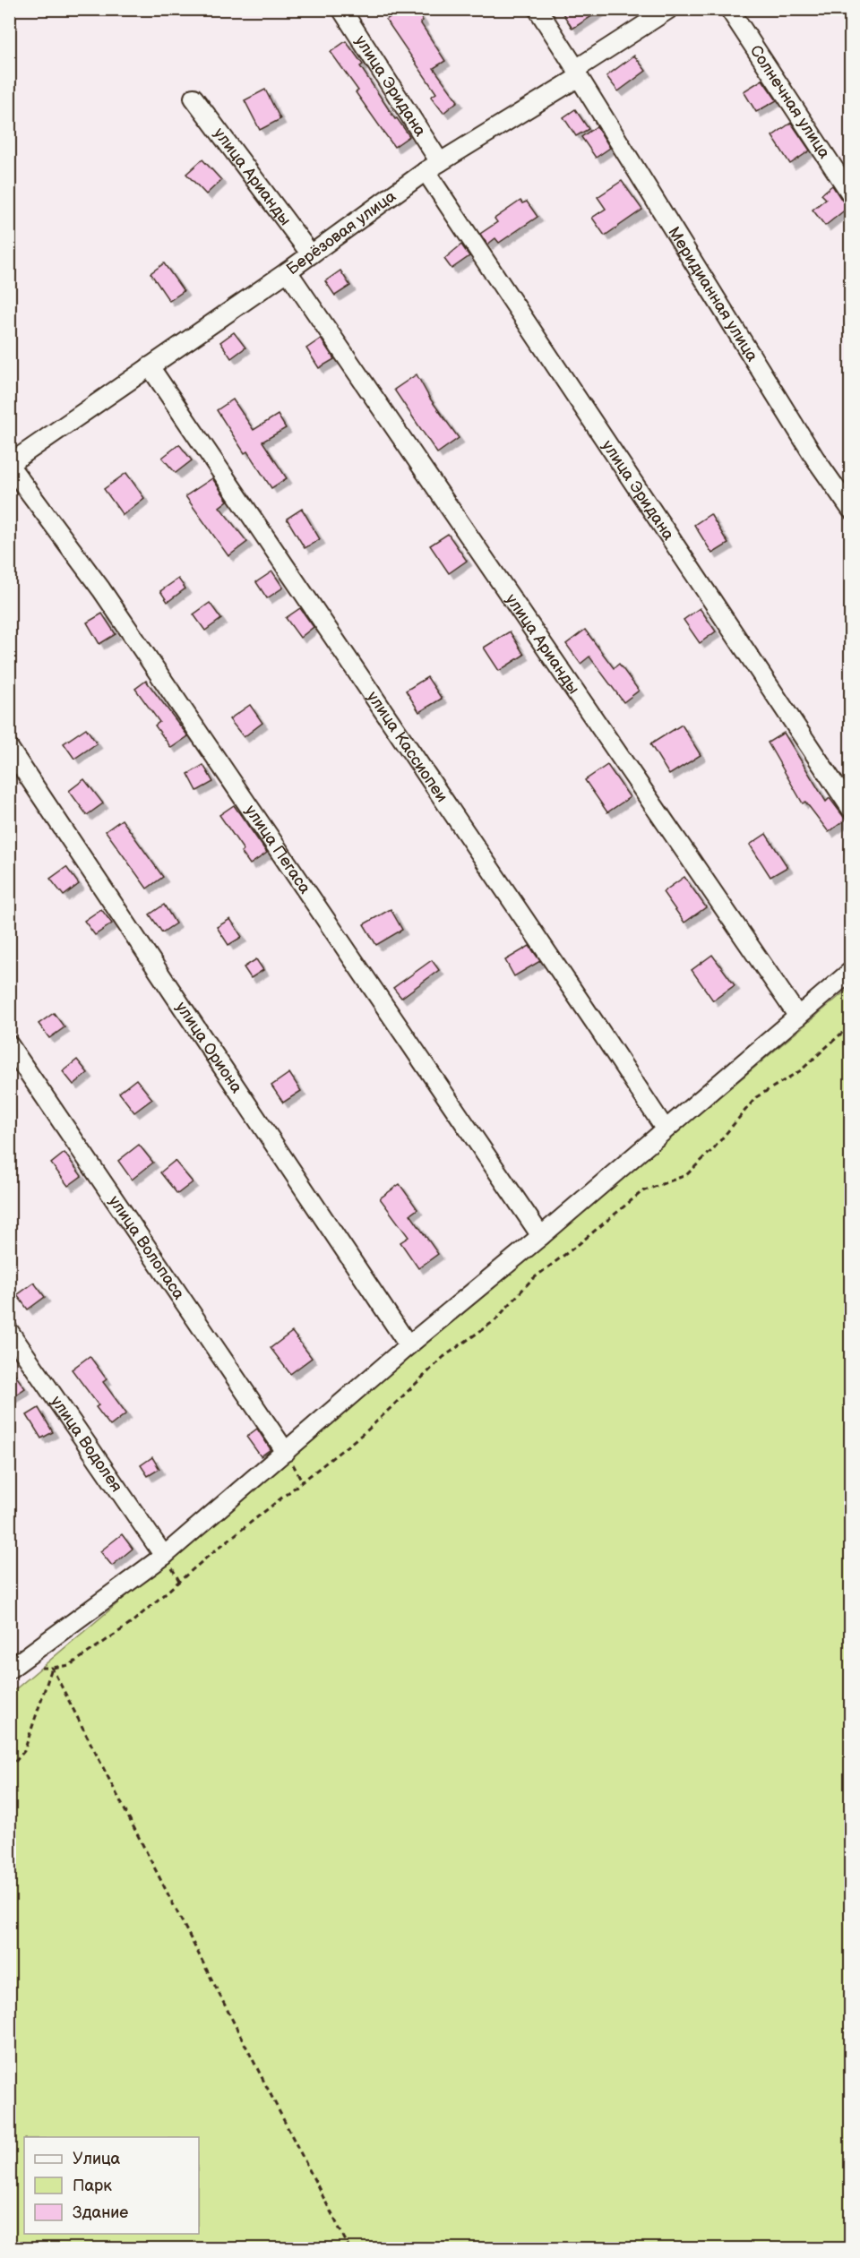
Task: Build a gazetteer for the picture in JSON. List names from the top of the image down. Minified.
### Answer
{"streets":{"street":["улица Эридана","Солнечная улица","улица Арианды","Берёзовая улица","Меридианная улица","улица Кассиопеи","улица Пегаса","улица Ориона","улица Волопаса","улица Водолея"]},"crossings":[["улица Эридана","Берёзовая улица"],["улица Арианды","Берёзовая улица"],["Берёзовая улица","Меридианная улица"],["Берёзовая улица","улица Кассиопеи"],["Берёзовая улица","улица Пегаса"]],"legend":["Улица","Парк","Здание"]}
